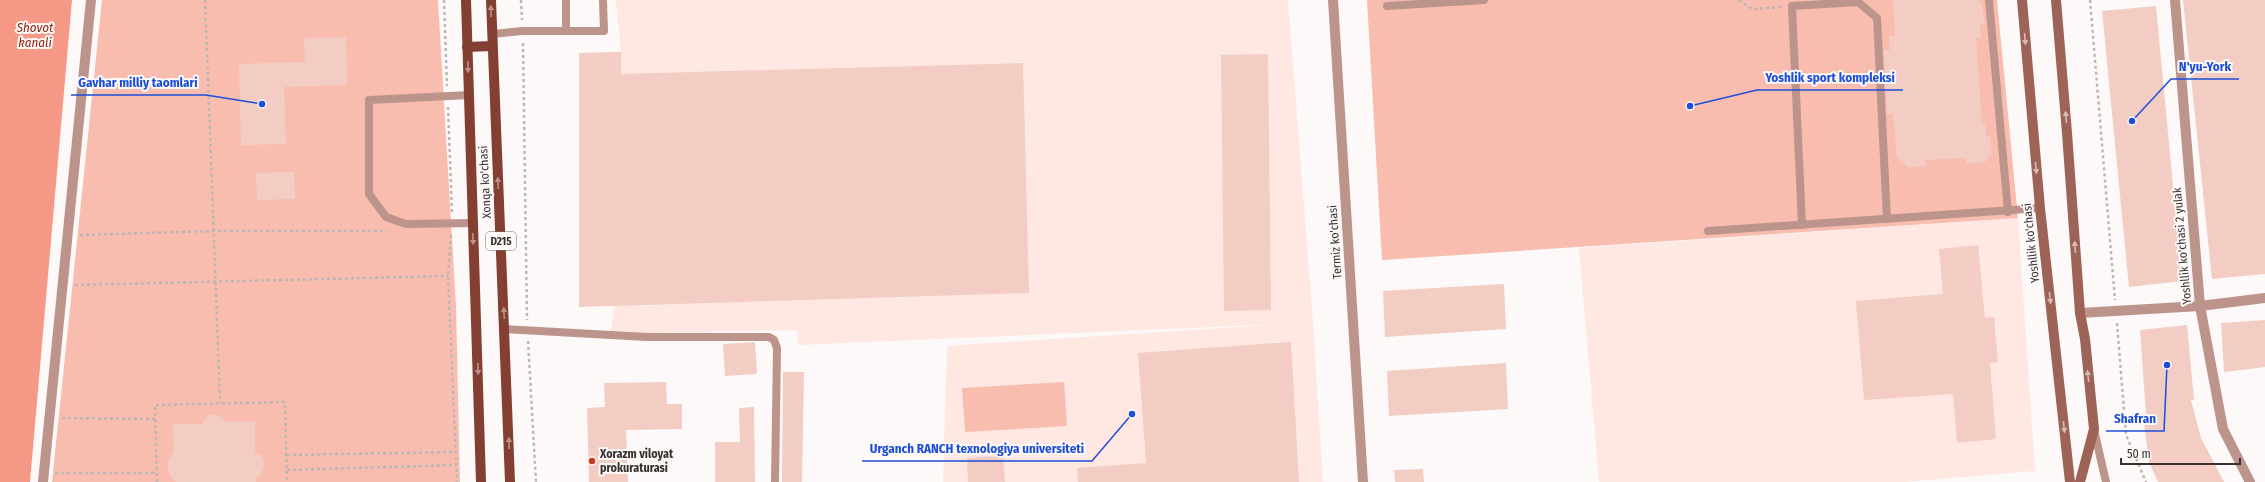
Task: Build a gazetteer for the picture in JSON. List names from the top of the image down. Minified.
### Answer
{"streets":{"main road":["Xonqa ko'chasi","D215","Yoshllik ko'chasi"],"street":["Termiz ko'chasi","Yoshllik ko'chasi 2 yulak"]},"water":["Shovot kanali"],"places":["Gavhar milliy taomlari","Yoshlik sport kompleksi","N'yu-York","Shafran","Urganch RANCH texnologiya universiteti","Xorazm viloyat prokuraturasi"],"scale_bar":"50 m"}
